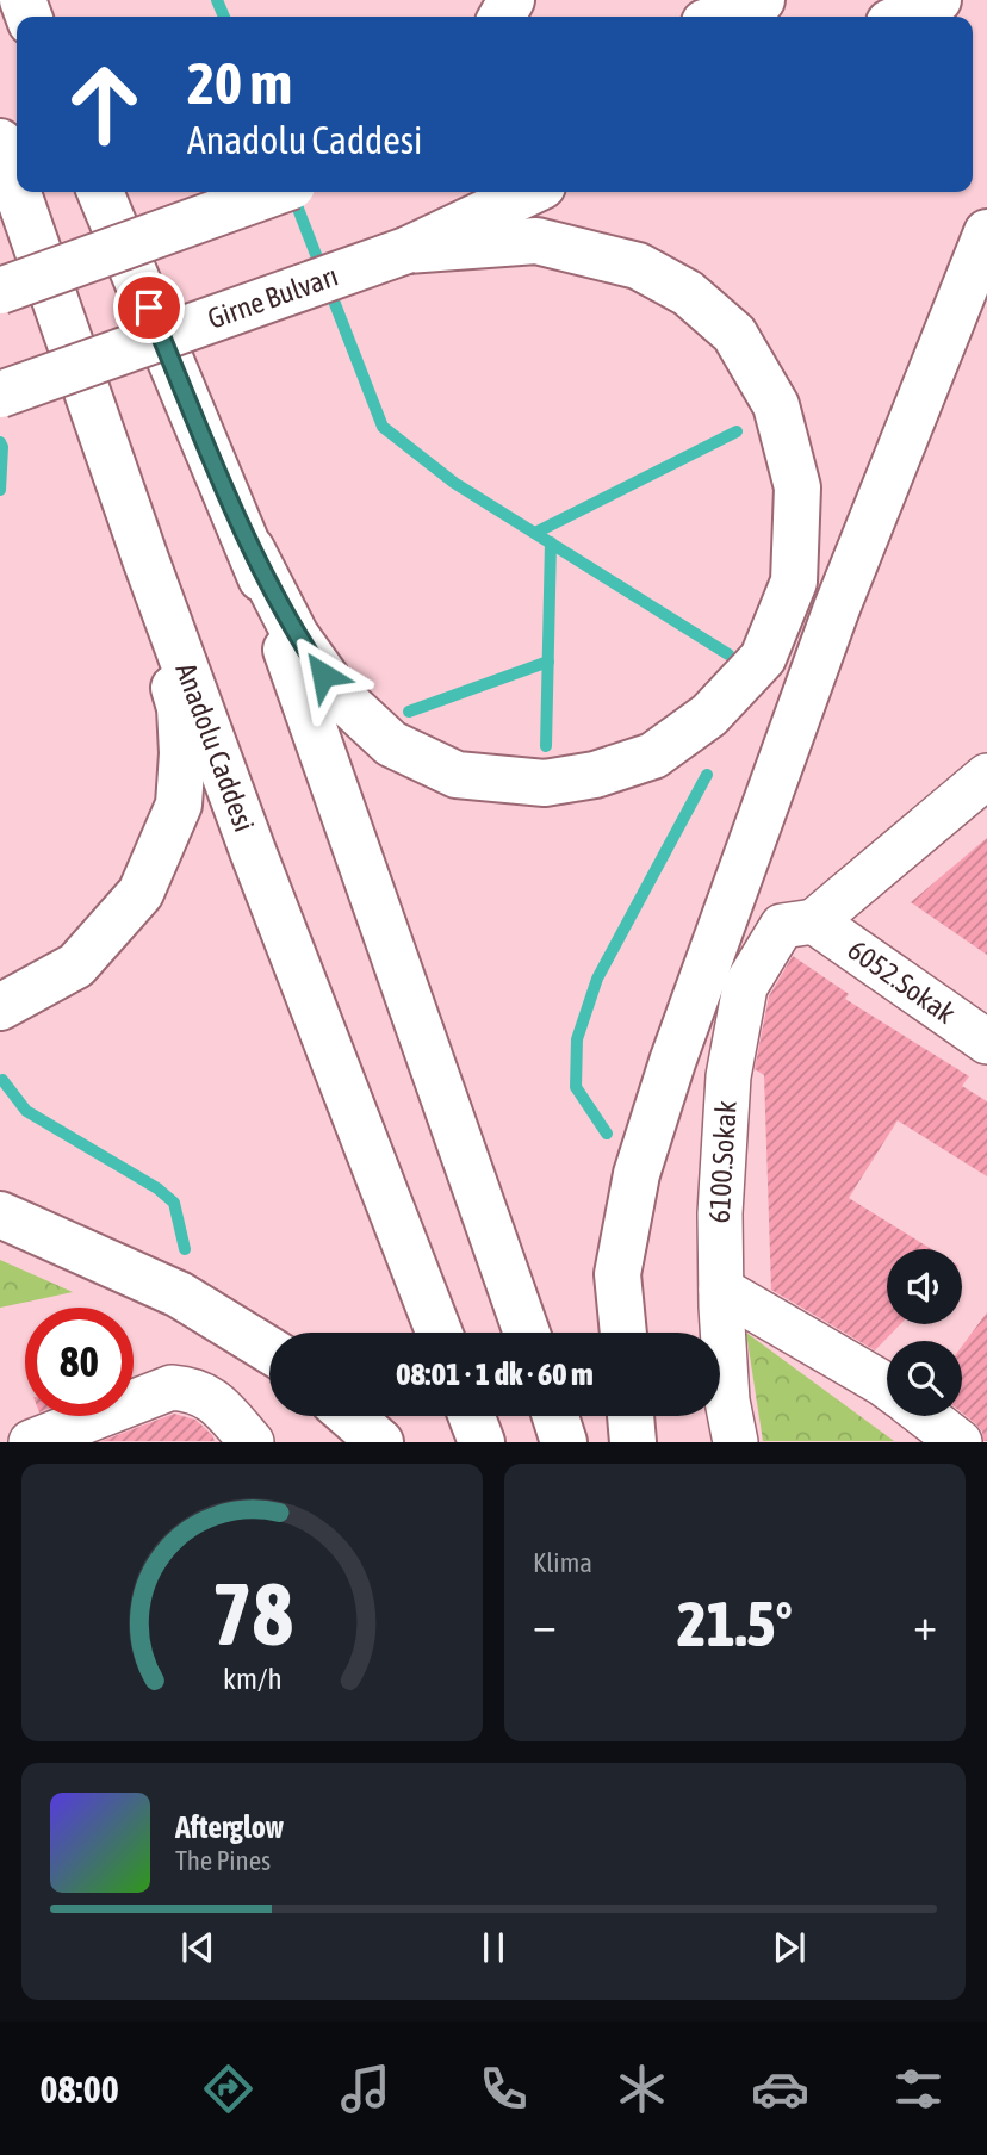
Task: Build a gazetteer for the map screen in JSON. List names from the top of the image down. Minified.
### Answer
{"streets":{"main road":["Girne Bulvarı","Anadolu Caddesi"],"street":["6052.Sokak","6100.Sokak"]},"crossings":[["6052.Sokak","6100.Sokak"]],"page":{"turn":["20 m","Anadolu Caddesi"],"limit":"80","trip":"08:01 · 1 dk · 60 m","tile":"Klima","heat":["−","21.5°","+"],"song":["Afterglow","The Pines"],"tabs":"08:00","gauge":["78","km/h"]}}
